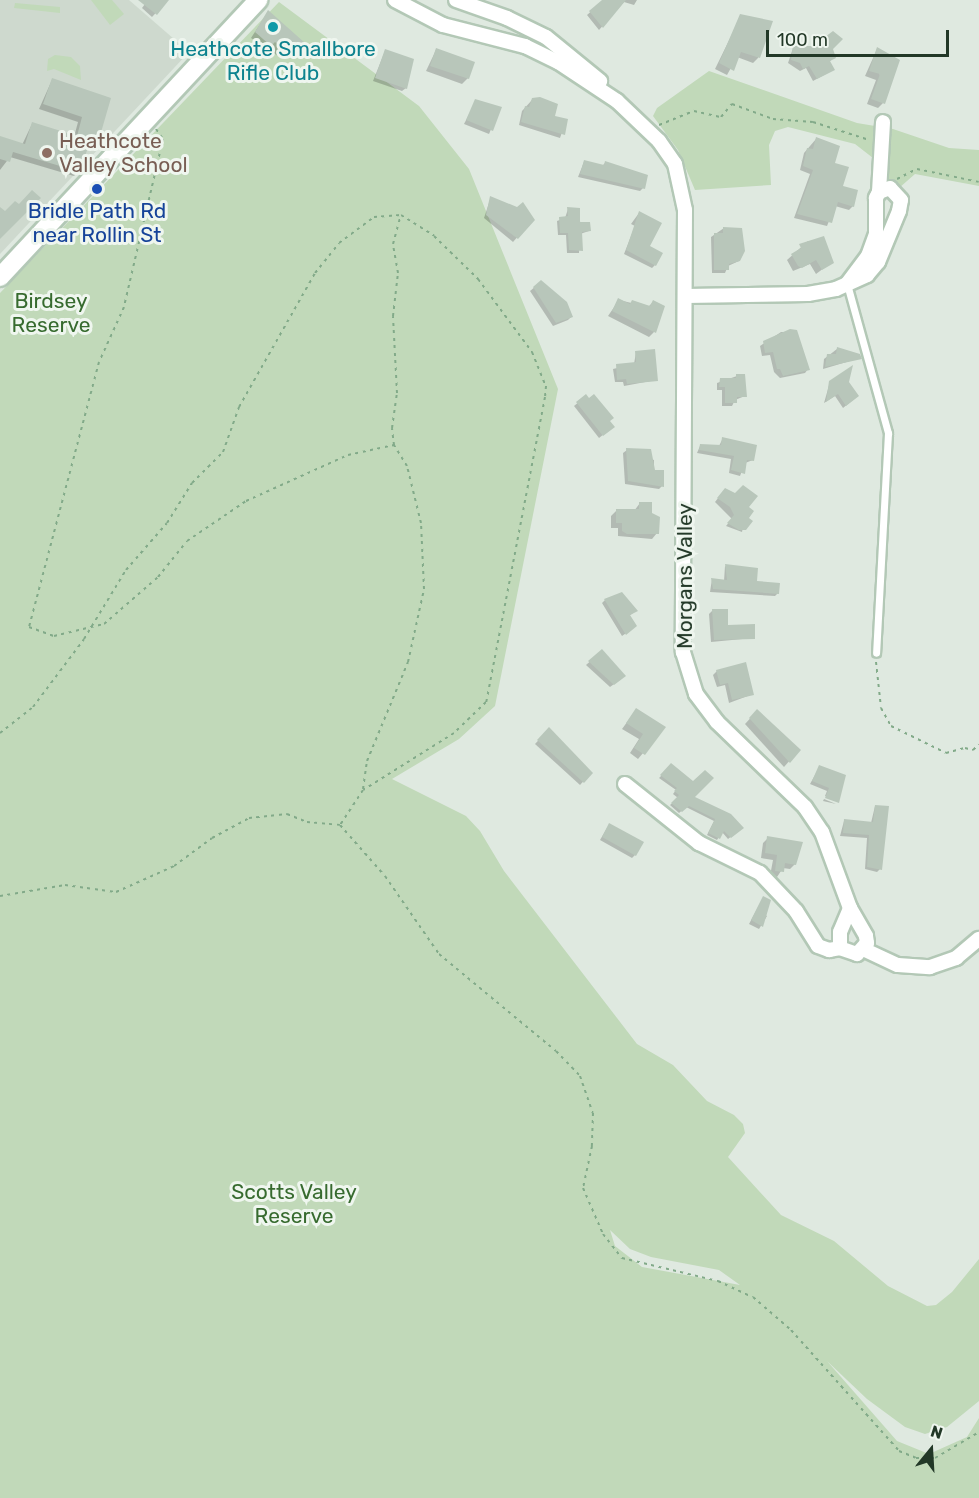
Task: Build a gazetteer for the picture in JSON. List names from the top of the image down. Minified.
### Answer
{"streets":{"street":["Morgans Valley"]},"parks":["Birdsey Reserve","Scotts Valley Reserve"],"places":["Heathcote Smallbore Rifle Club","Heathcote Valley School","Bridle Path Rd near Rollin St"],"scale_bar":"100 m","north":"top"}
